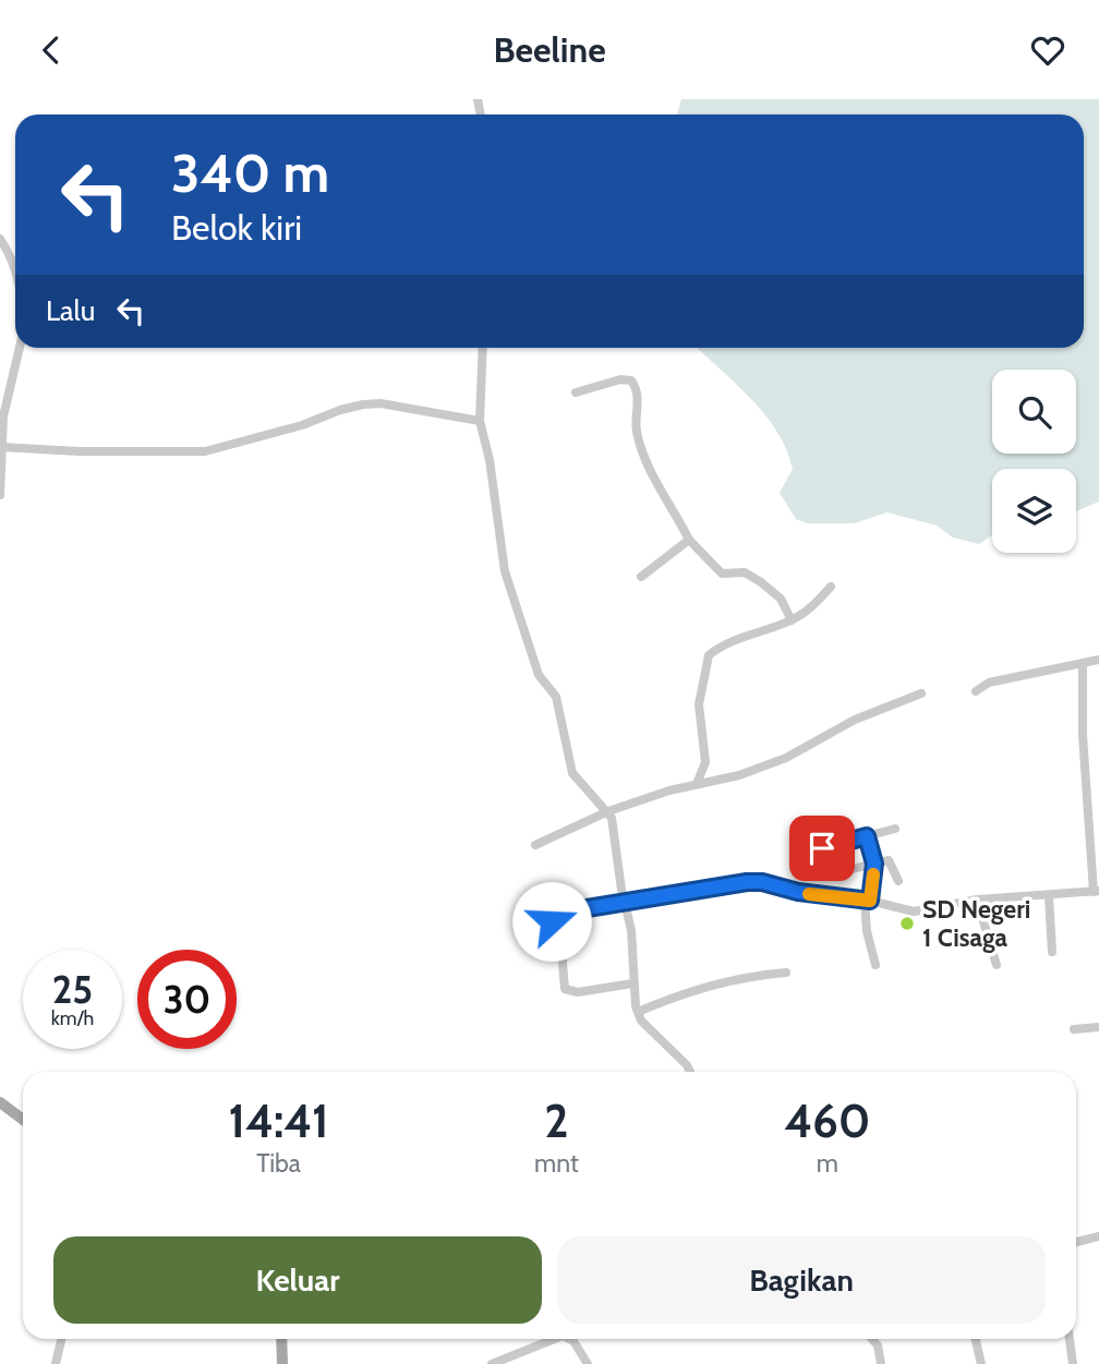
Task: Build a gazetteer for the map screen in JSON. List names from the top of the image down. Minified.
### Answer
{"places":["SD Negeri 1 Cisaga"],"page":{"header":"Beeline","turn":["340 m","Belok kiri"],"then":"Lalu","speed":"25 km/h","limit":"30","eta":["14:41","Tiba","2","mnt","460","m"],"buttons":["Keluar","Bagikan"]}}
